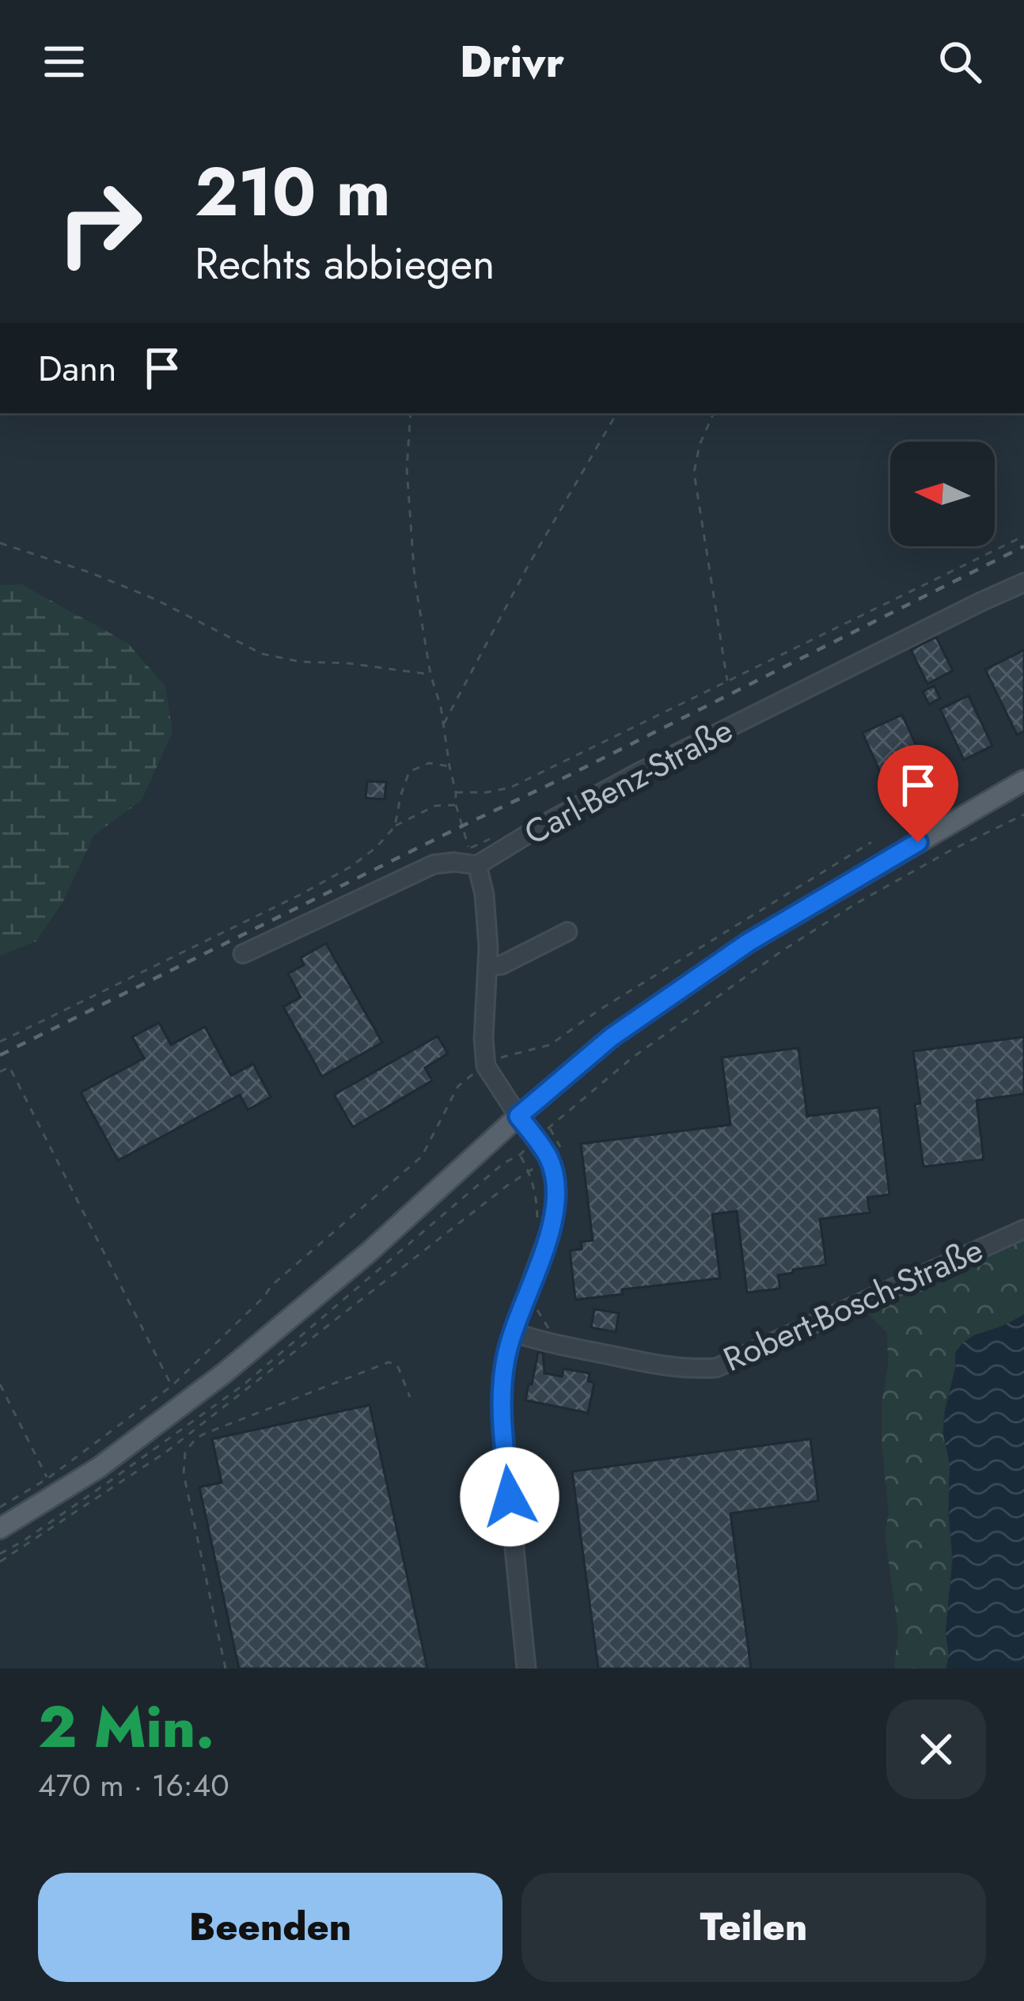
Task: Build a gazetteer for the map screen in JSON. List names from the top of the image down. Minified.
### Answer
{"streets":{"street":["Carl-Benz-Straße","Robert-Bosch-Straße"]},"north":"left","page":{"header":"Drivr","turn":["210 m","Rechts abbiegen"],"then":"Dann","heading":["2 Min.","470 m · 16:40"],"buttons":["Beenden","Teilen"]}}
